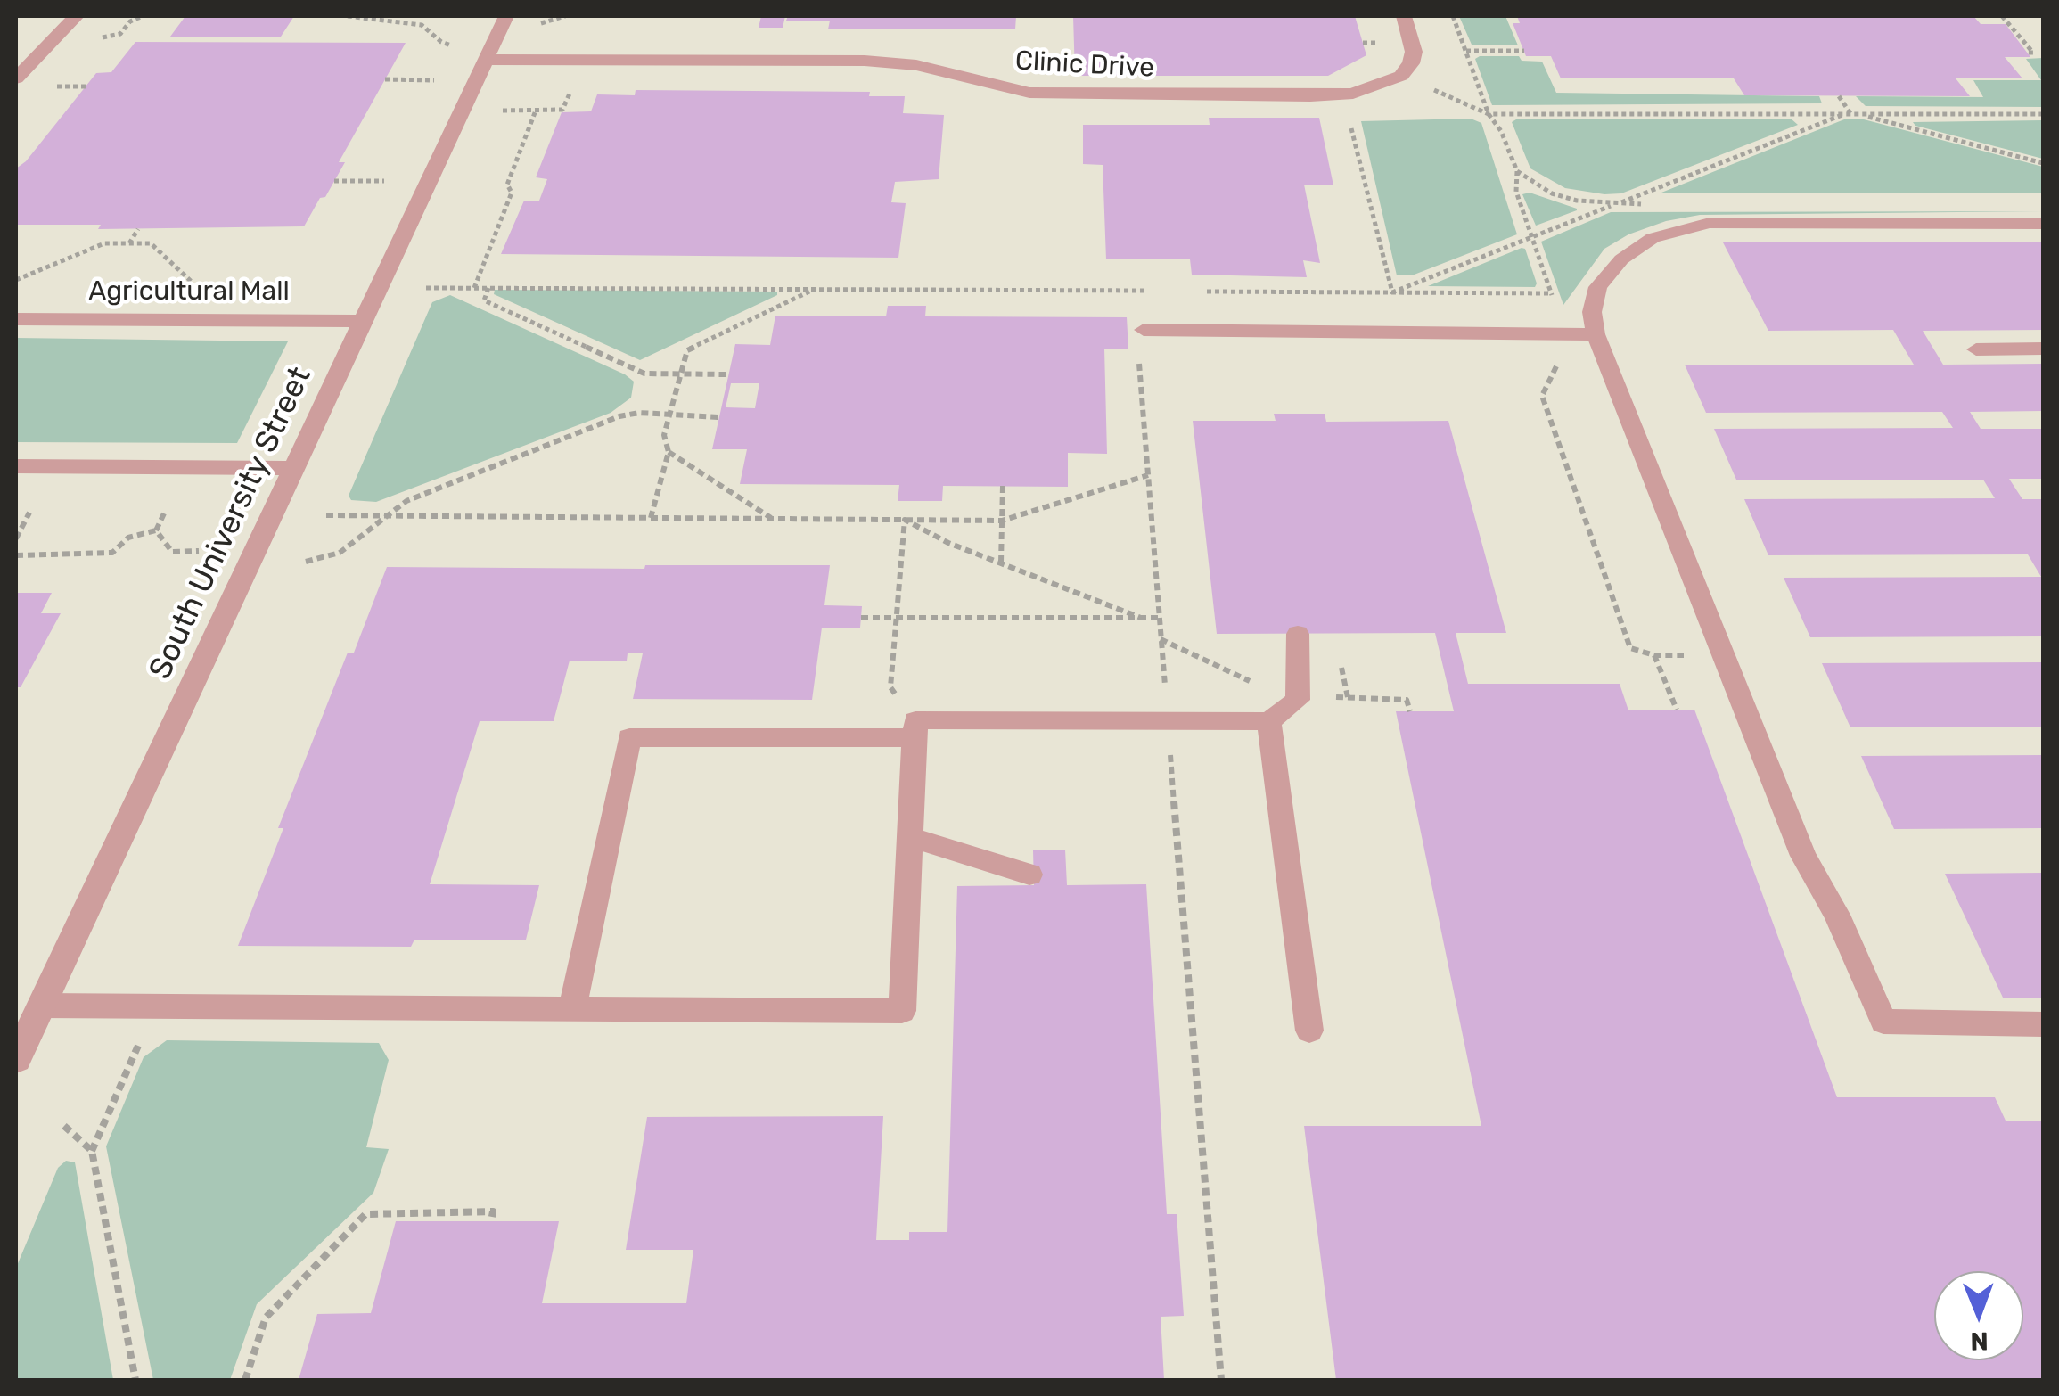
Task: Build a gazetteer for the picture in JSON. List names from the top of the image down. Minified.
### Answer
{"streets":{"street":["Clinic Drive","Agricultural Mall","South University Street"]},"crossings":[["Clinic Drive","South University Street"],["Agricultural Mall","South University Street"]],"north":"bottom"}
